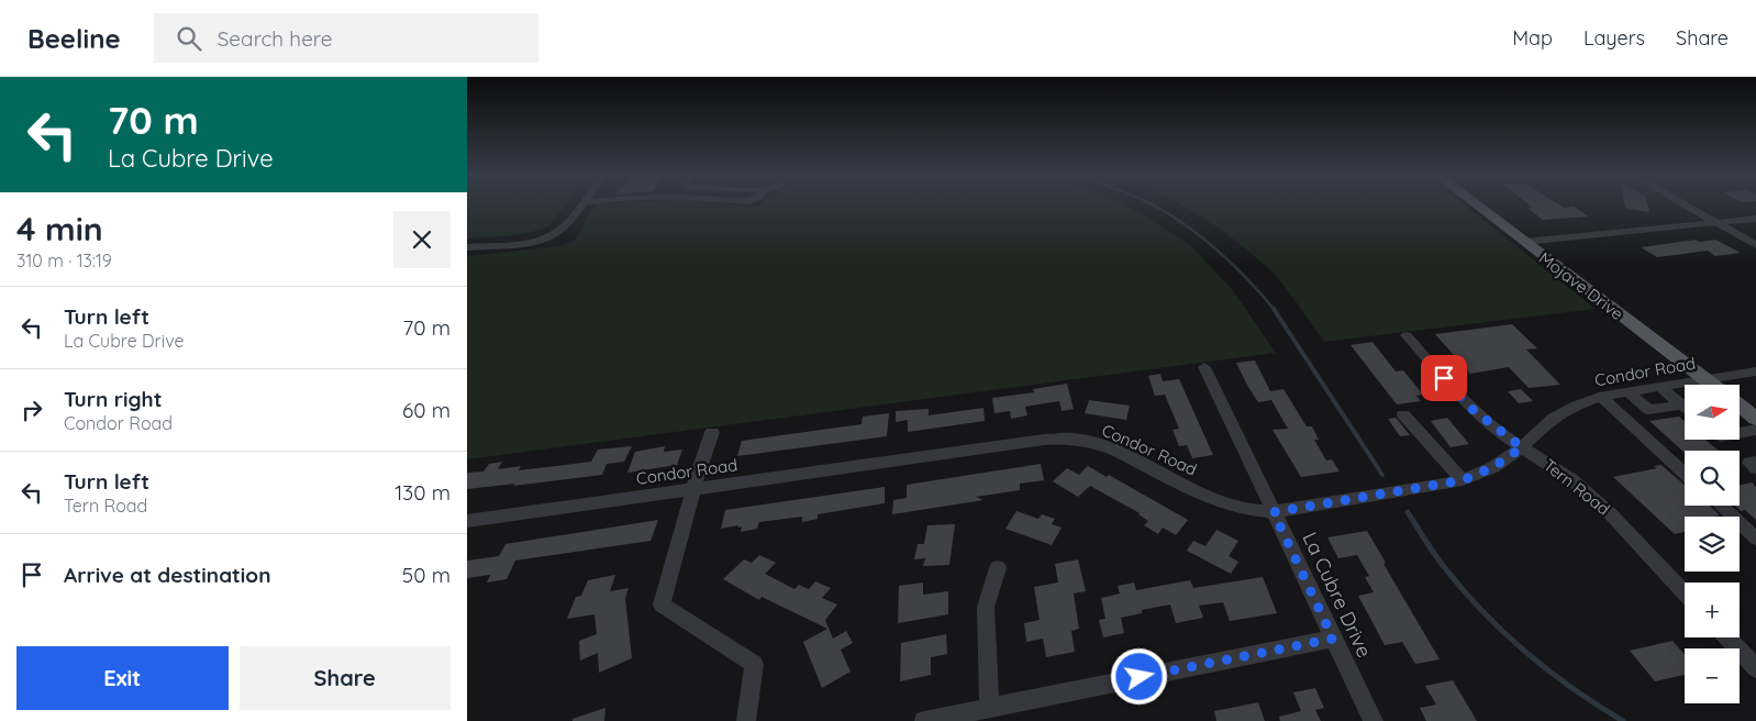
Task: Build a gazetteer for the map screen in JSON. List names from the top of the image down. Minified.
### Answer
{"streets":{"main road":["Mojave Drive"],"street":["Condor Road","Tern Road","La Cubre Drive"]},"crossings":[["Mojave Drive","Condor Road"],["Condor Road","Tern Road"],["Condor Road","La Cubre Drive"]],"north":"right","page":{"header":"Beeline","search":"Search here","nav":["Map","Layers","Share"],"turn":["70 m","La Cubre Drive"],"heading":["4 min","310 m · 13:19"],"list":[{"name":"Turn left","note":"La Cubre Drive","value":"70 m"},{"name":"Turn right","note":"Condor Road","value":"60 m"},{"name":"Turn left","note":"Tern Road","value":"130 m"},{"name":"Arrive at destination","value":"50 m"}],"map_buttons":["+","−"],"buttons":["Exit","Share"]}}
